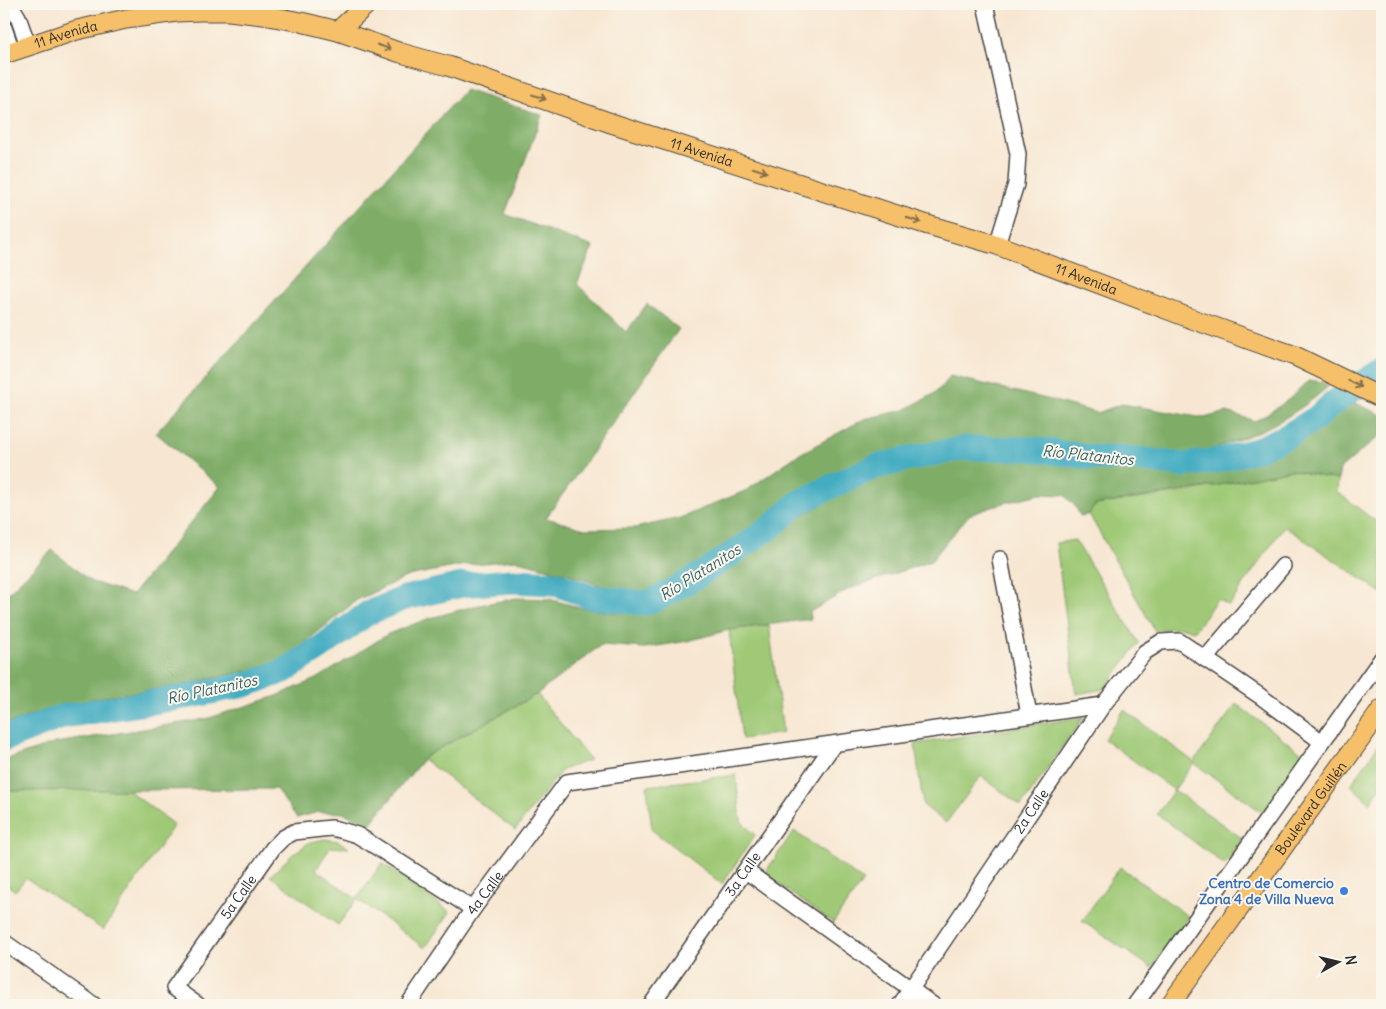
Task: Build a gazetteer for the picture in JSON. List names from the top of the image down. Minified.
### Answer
{"streets":{"main road":["11 Avenida","Boulevard Guillén"],"street":["2a Calle","3a Calle","4a Calle","5a Calle"]},"crossings":[["3a Calle","4a Calle"],["4a Calle","5a Calle"]],"one_way":["11 Avenida"],"water":["Río Platanitos"],"places":["Centro de Comercio Zona 4 de Villa Nueva"],"north":"right"}
